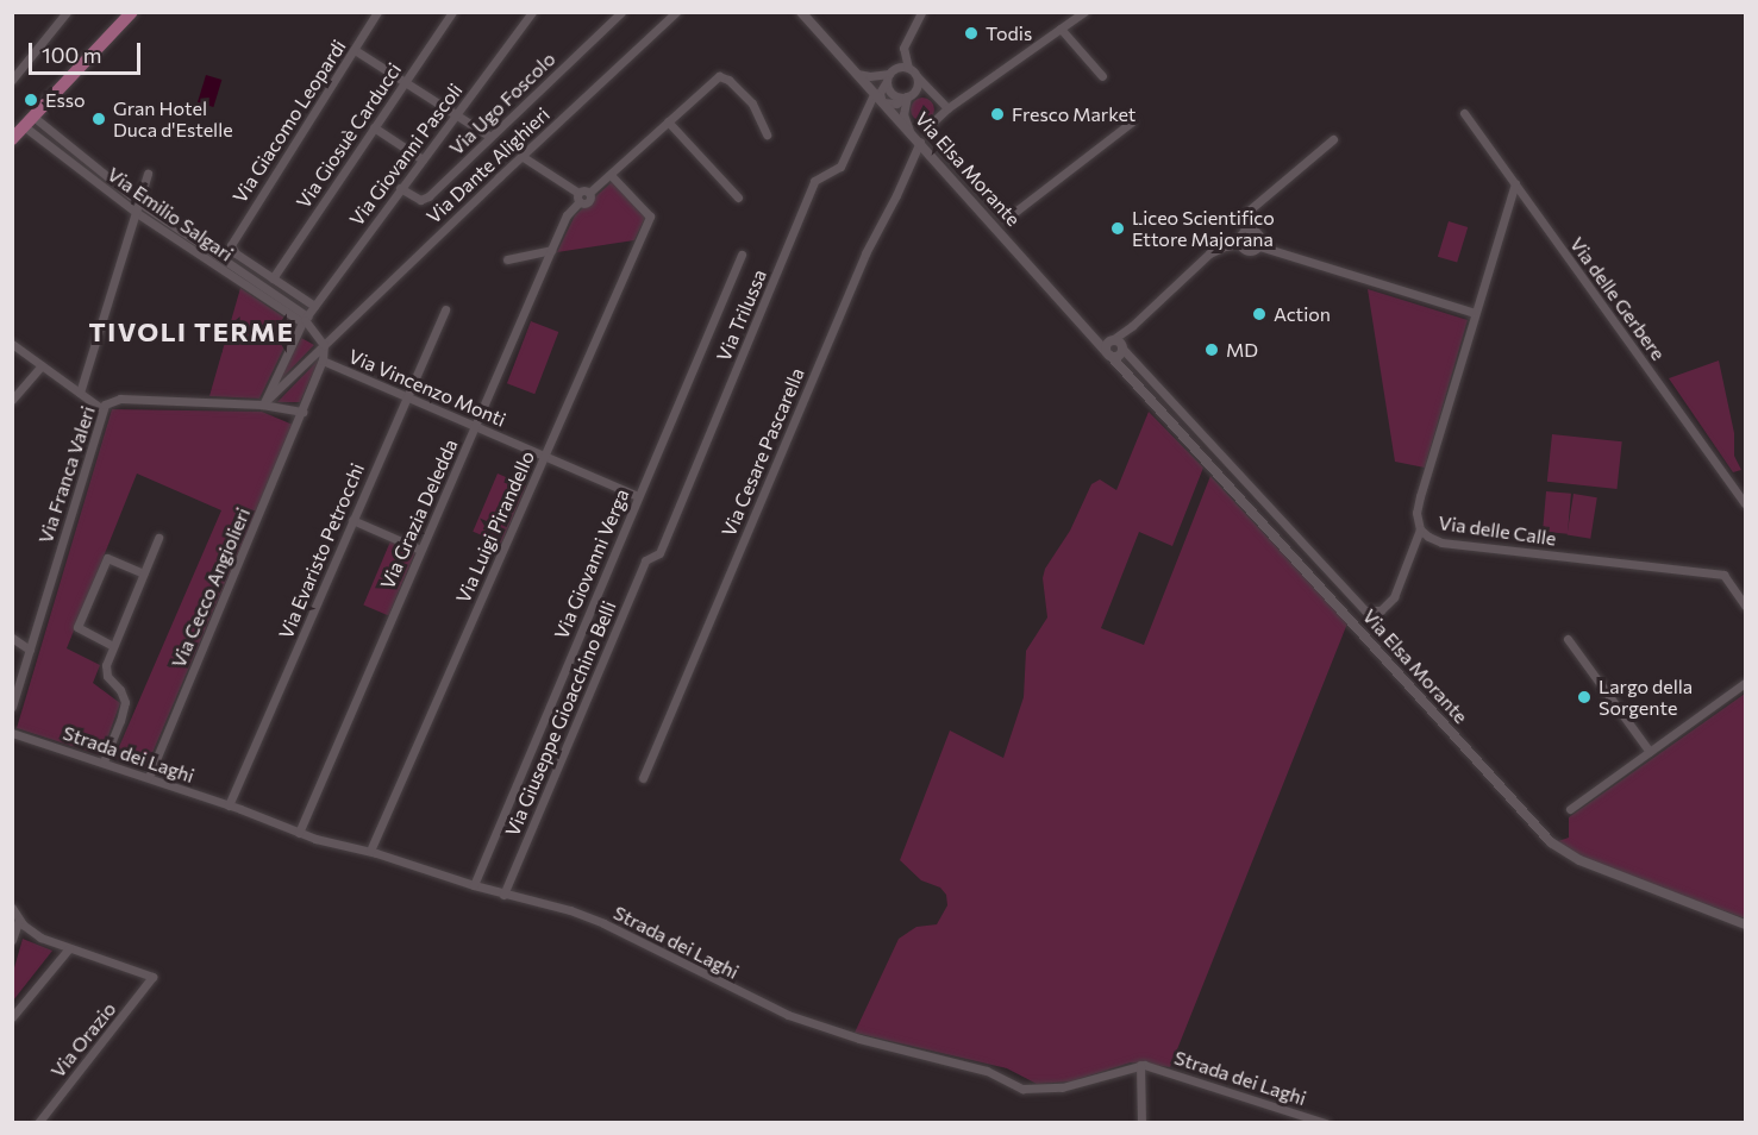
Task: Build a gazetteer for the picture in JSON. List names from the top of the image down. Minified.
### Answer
{"streets":{"street":["Via Ugo Foscolo","Via Giacomo Leopardi","Via Giosuè Carducci","Via Giovanni Pascoli","Via Dante Alighieri","Via Elsa Morante","Via Emilio Salgari","Via delle Gerbere","Via Trilussa","Via Vincenzo Monti","Via Cesare Pascarella","Via Franca Valeri","Via Grazia Deledda","Via Luigi Pirandello","Via delle Calle","Via Evaristo Petrocchi","Via Giovanni Verga","Via Cecco Angiolieri","Via Giuseppe Gioacchino Belli","Strada dei Laghi","Via Orazio"]},"crossings":[["Via Ugo Foscolo","Via Giovanni Pascoli"],["Via Giacomo Leopardi","Via Giosuè Carducci"],["Via Giovanni Pascoli","Via Dante Alighieri"],["Via Giovanni Pascoli","Via Emilio Salgari"],["Via Giovanni Pascoli","Via Franca Valeri"],["Via Dante Alighieri","Via Franca Valeri"],["Via Dante Alighieri","Via Cecco Angiolieri"],["Via Elsa Morante","Via Trilussa"],["Via Elsa Morante","Via Cesare Pascarella"],["Via delle Gerbere","Via delle Calle"],["Via Trilussa","Via Giuseppe Gioacchino Belli"],["Via Vincenzo Monti","Via Grazia Deledda"],["Via Vincenzo Monti","Via Luigi Pirandello"],["Via Vincenzo Monti","Via Evaristo Petrocchi"],["Via Vincenzo Monti","Via Giovanni Verga"],["Via Vincenzo Monti","Via Cecco Angiolieri"],["Via Franca Valeri","Via Cecco Angiolieri"],["Via Grazia Deledda","Strada dei Laghi"],["Via Luigi Pirandello","Strada dei Laghi"],["Via Evaristo Petrocchi","Strada dei Laghi"],["Via Giovanni Verga","Strada dei Laghi"],["Via Cecco Angiolieri","Strada dei Laghi"],["Via Giuseppe Gioacchino Belli","Strada dei Laghi"]],"districts":["TIVOLI TERME"],"places":["Todis","Esso","Fresco Market","Gran Hotel Duca d'Estelle","Liceo Scientifico Ettore Majorana","Action","MD","Largo della Sorgente"],"scale_bar":"100 m"}
